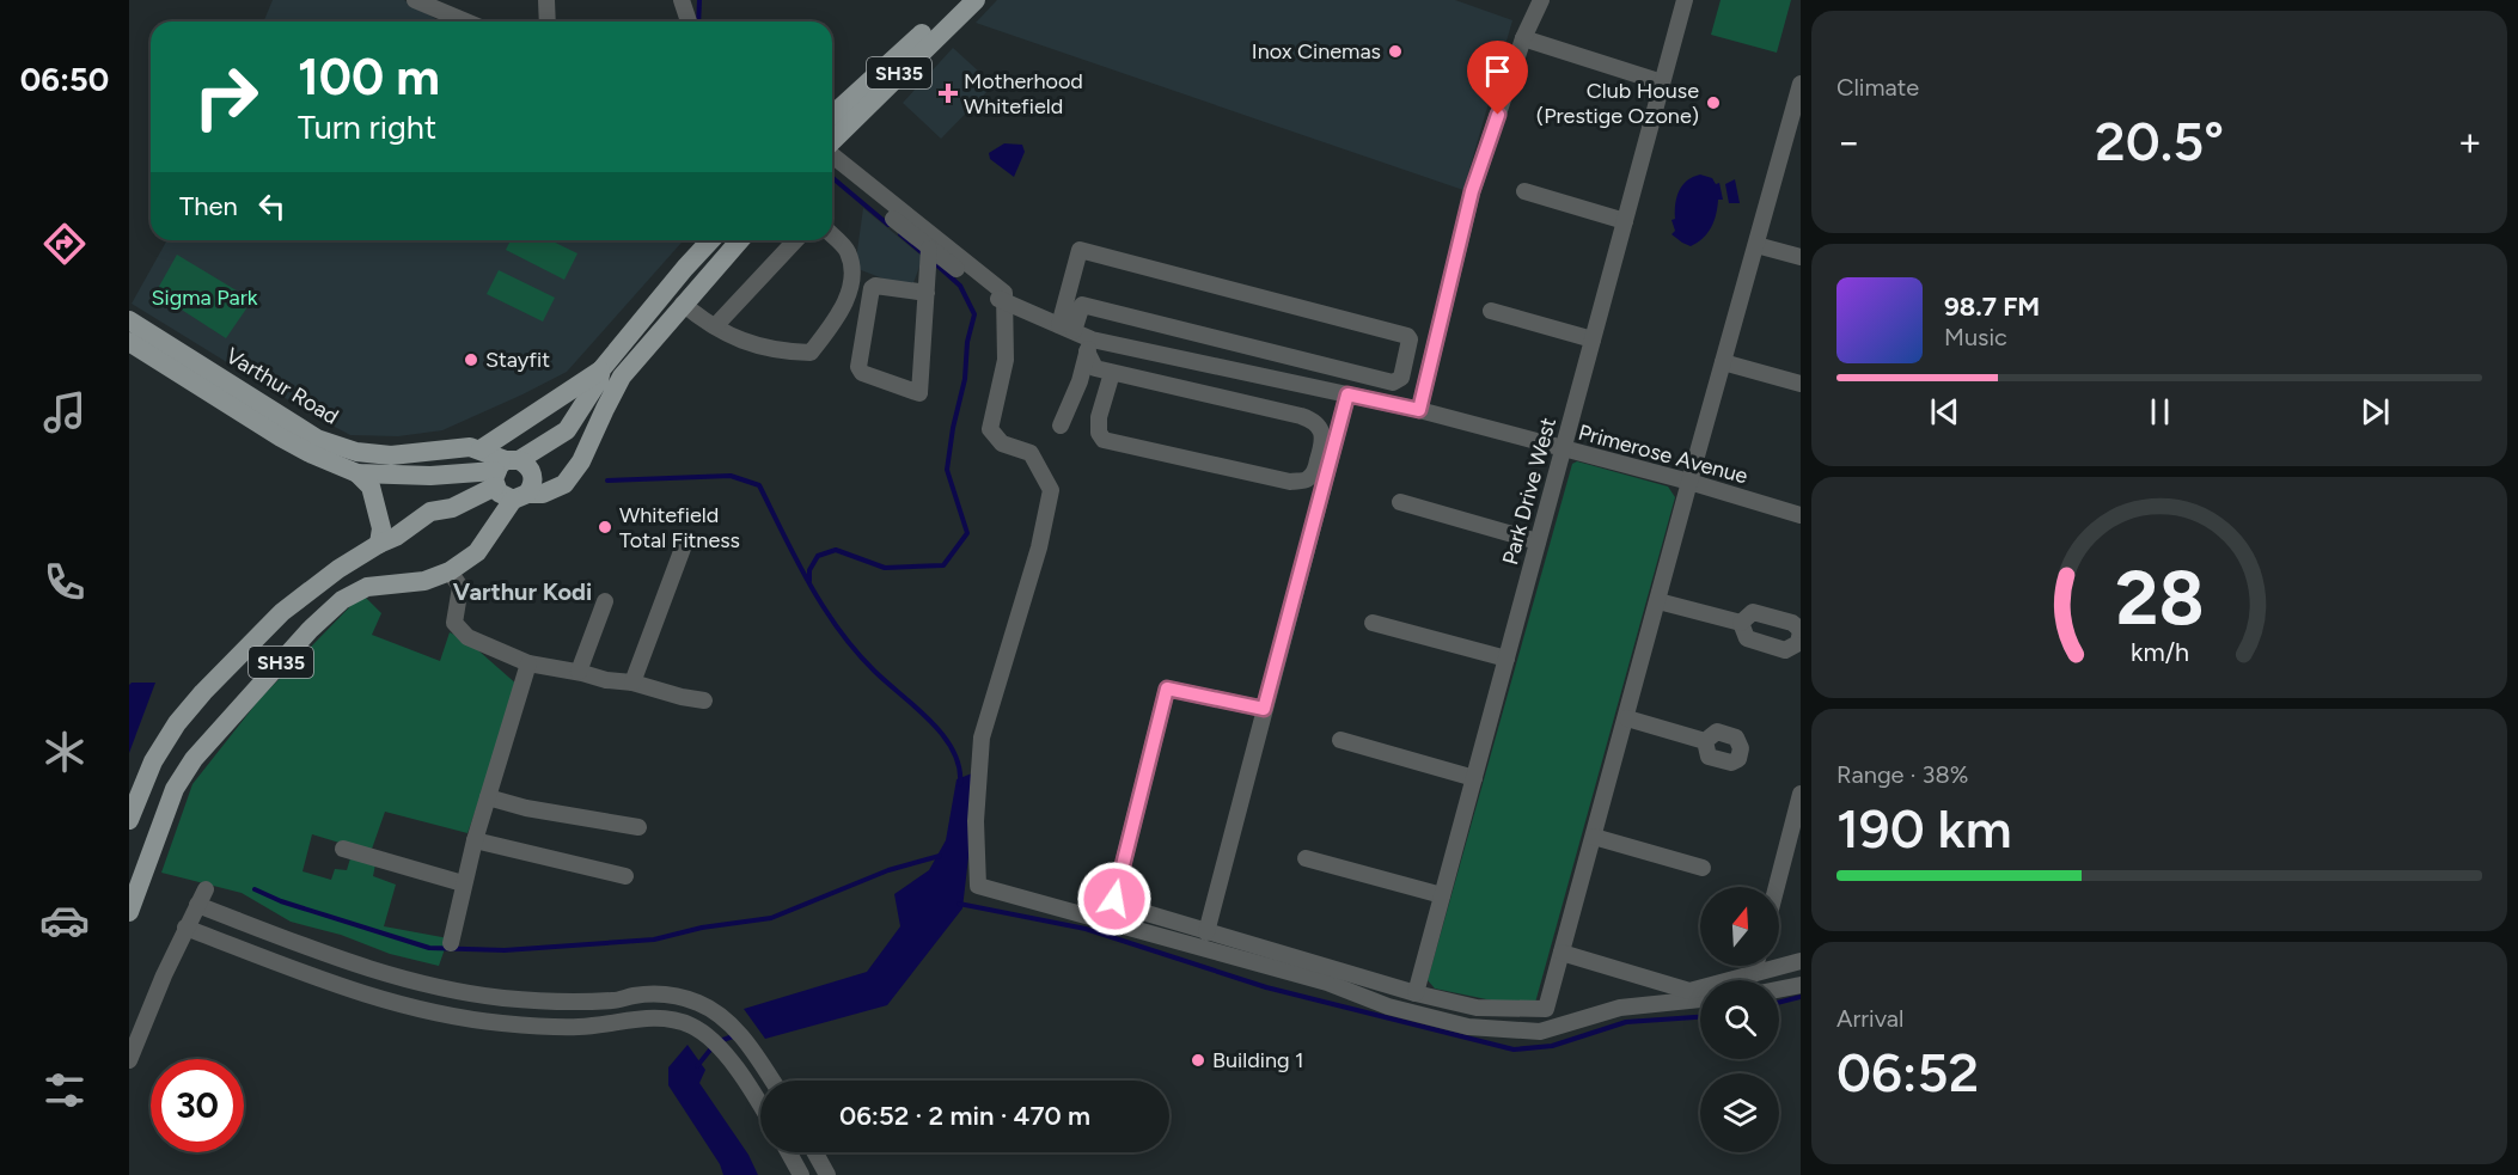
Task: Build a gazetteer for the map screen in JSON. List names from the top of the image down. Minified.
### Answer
{"streets":{"main road":["SH35","Varthur Road"],"street":["Primerose Avenue","Park Drive West"]},"crossings":[["SH35","Varthur Road"],["Primerose Avenue","Park Drive West"]],"districts":["Varthur Kodi"],"parks":["Sigma Park"],"places":{"other":["Inox Cinemas","Club House (Prestige Ozone)","Stayfit","Whitefield Total Fitness","Building 1"],"health":["Motherhood Whitefield"]},"north":"top","page":{"tabs":"06:50","tile":["Climate",["Range · 38%","190 km"],["Arrival","06:52"]],"turn":["100 m","Turn right"],"heat":["−","20.5°","+"],"then":"Then","song":["98.7 FM","Music"],"limit":"30","trip":"06:52 · 2 min · 470 m","gauge":["28","km/h"]}}
